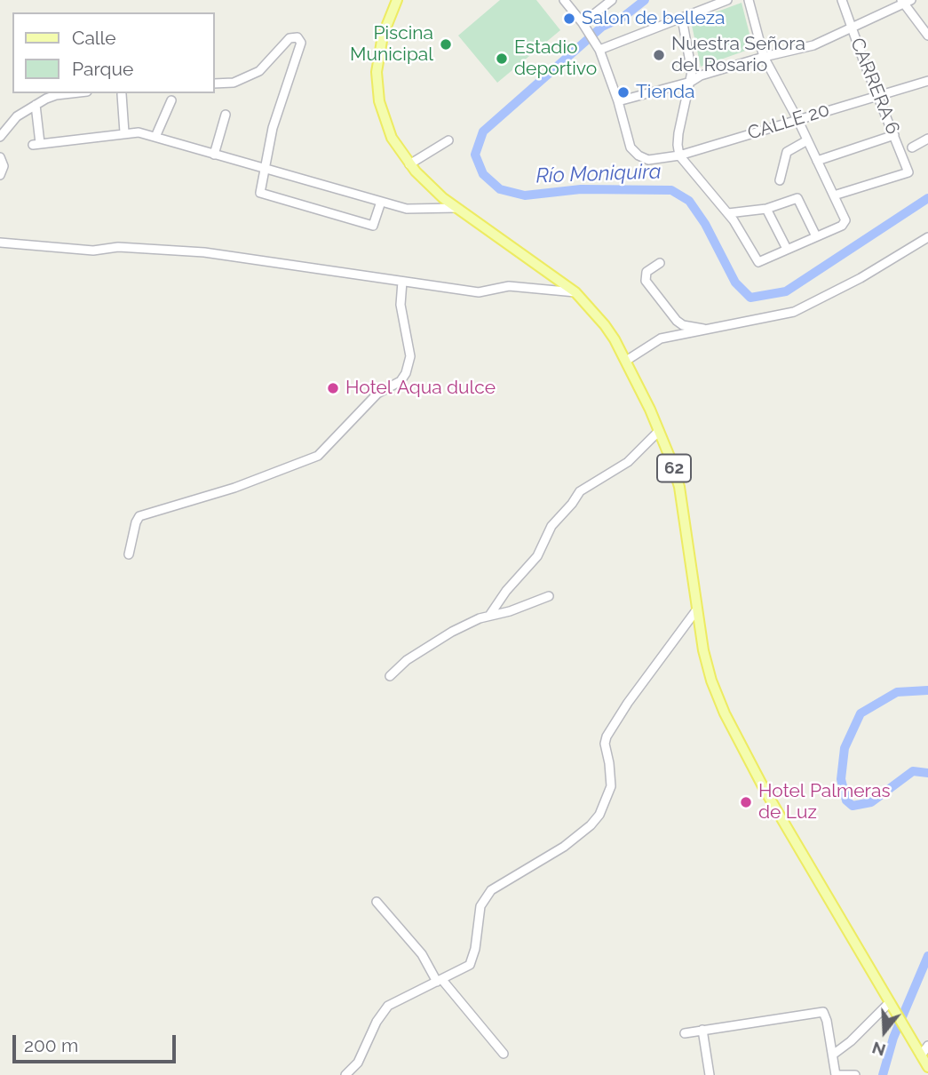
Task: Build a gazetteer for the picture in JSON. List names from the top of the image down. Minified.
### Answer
{"streets":{"main road":["62"],"street":["CARRERA 6","CALLE 20"]},"crossings":[["CARRERA 6","CALLE 20"]],"water":["Río Moniquira"],"places":["Salon de belleza","Piscina Municipal","Nuestra Señora del Rosario","Estadio deportivo","Tienda","Hotel Aqua dulce","Hotel Palmeras de Luz"],"legend":["Calle","Parque"],"scale_bar":"200 m","north":"bottom"}
